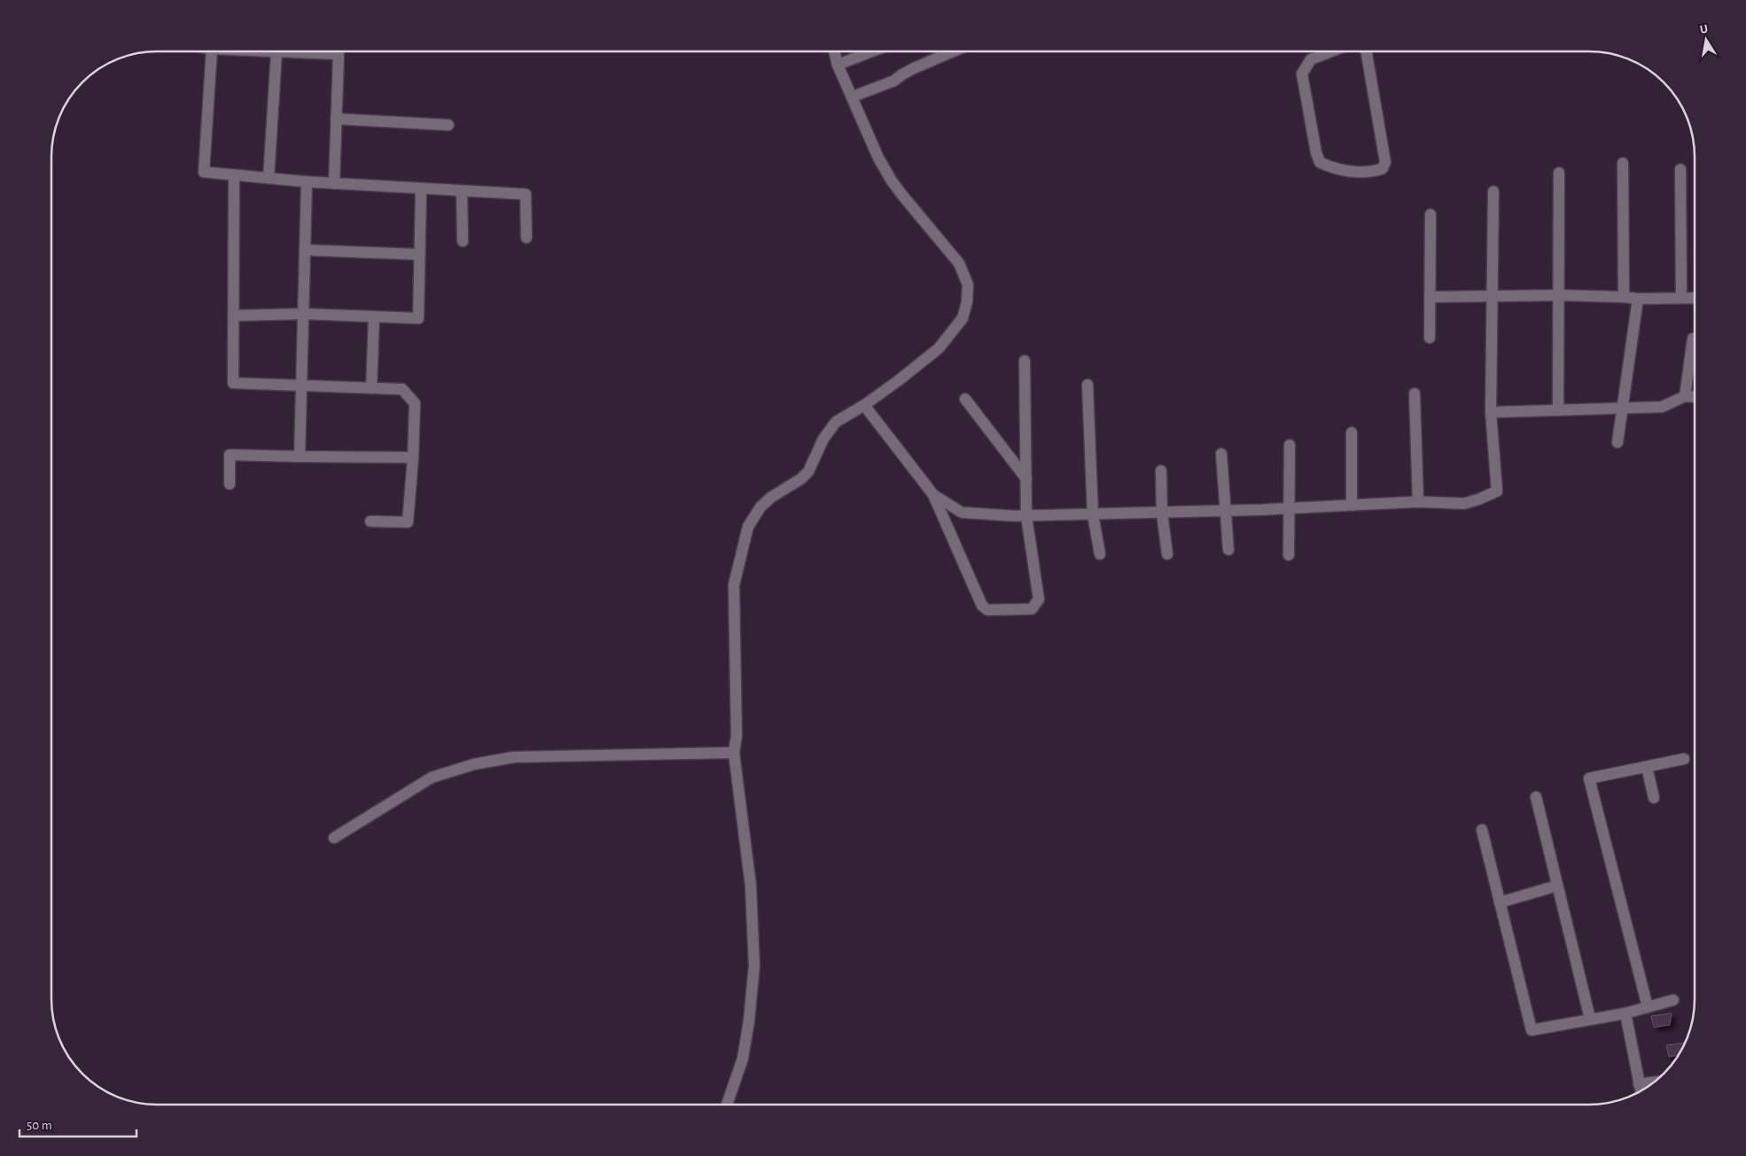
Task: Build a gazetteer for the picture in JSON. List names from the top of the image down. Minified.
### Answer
{"scale_bar":"50 m","north":"top"}
